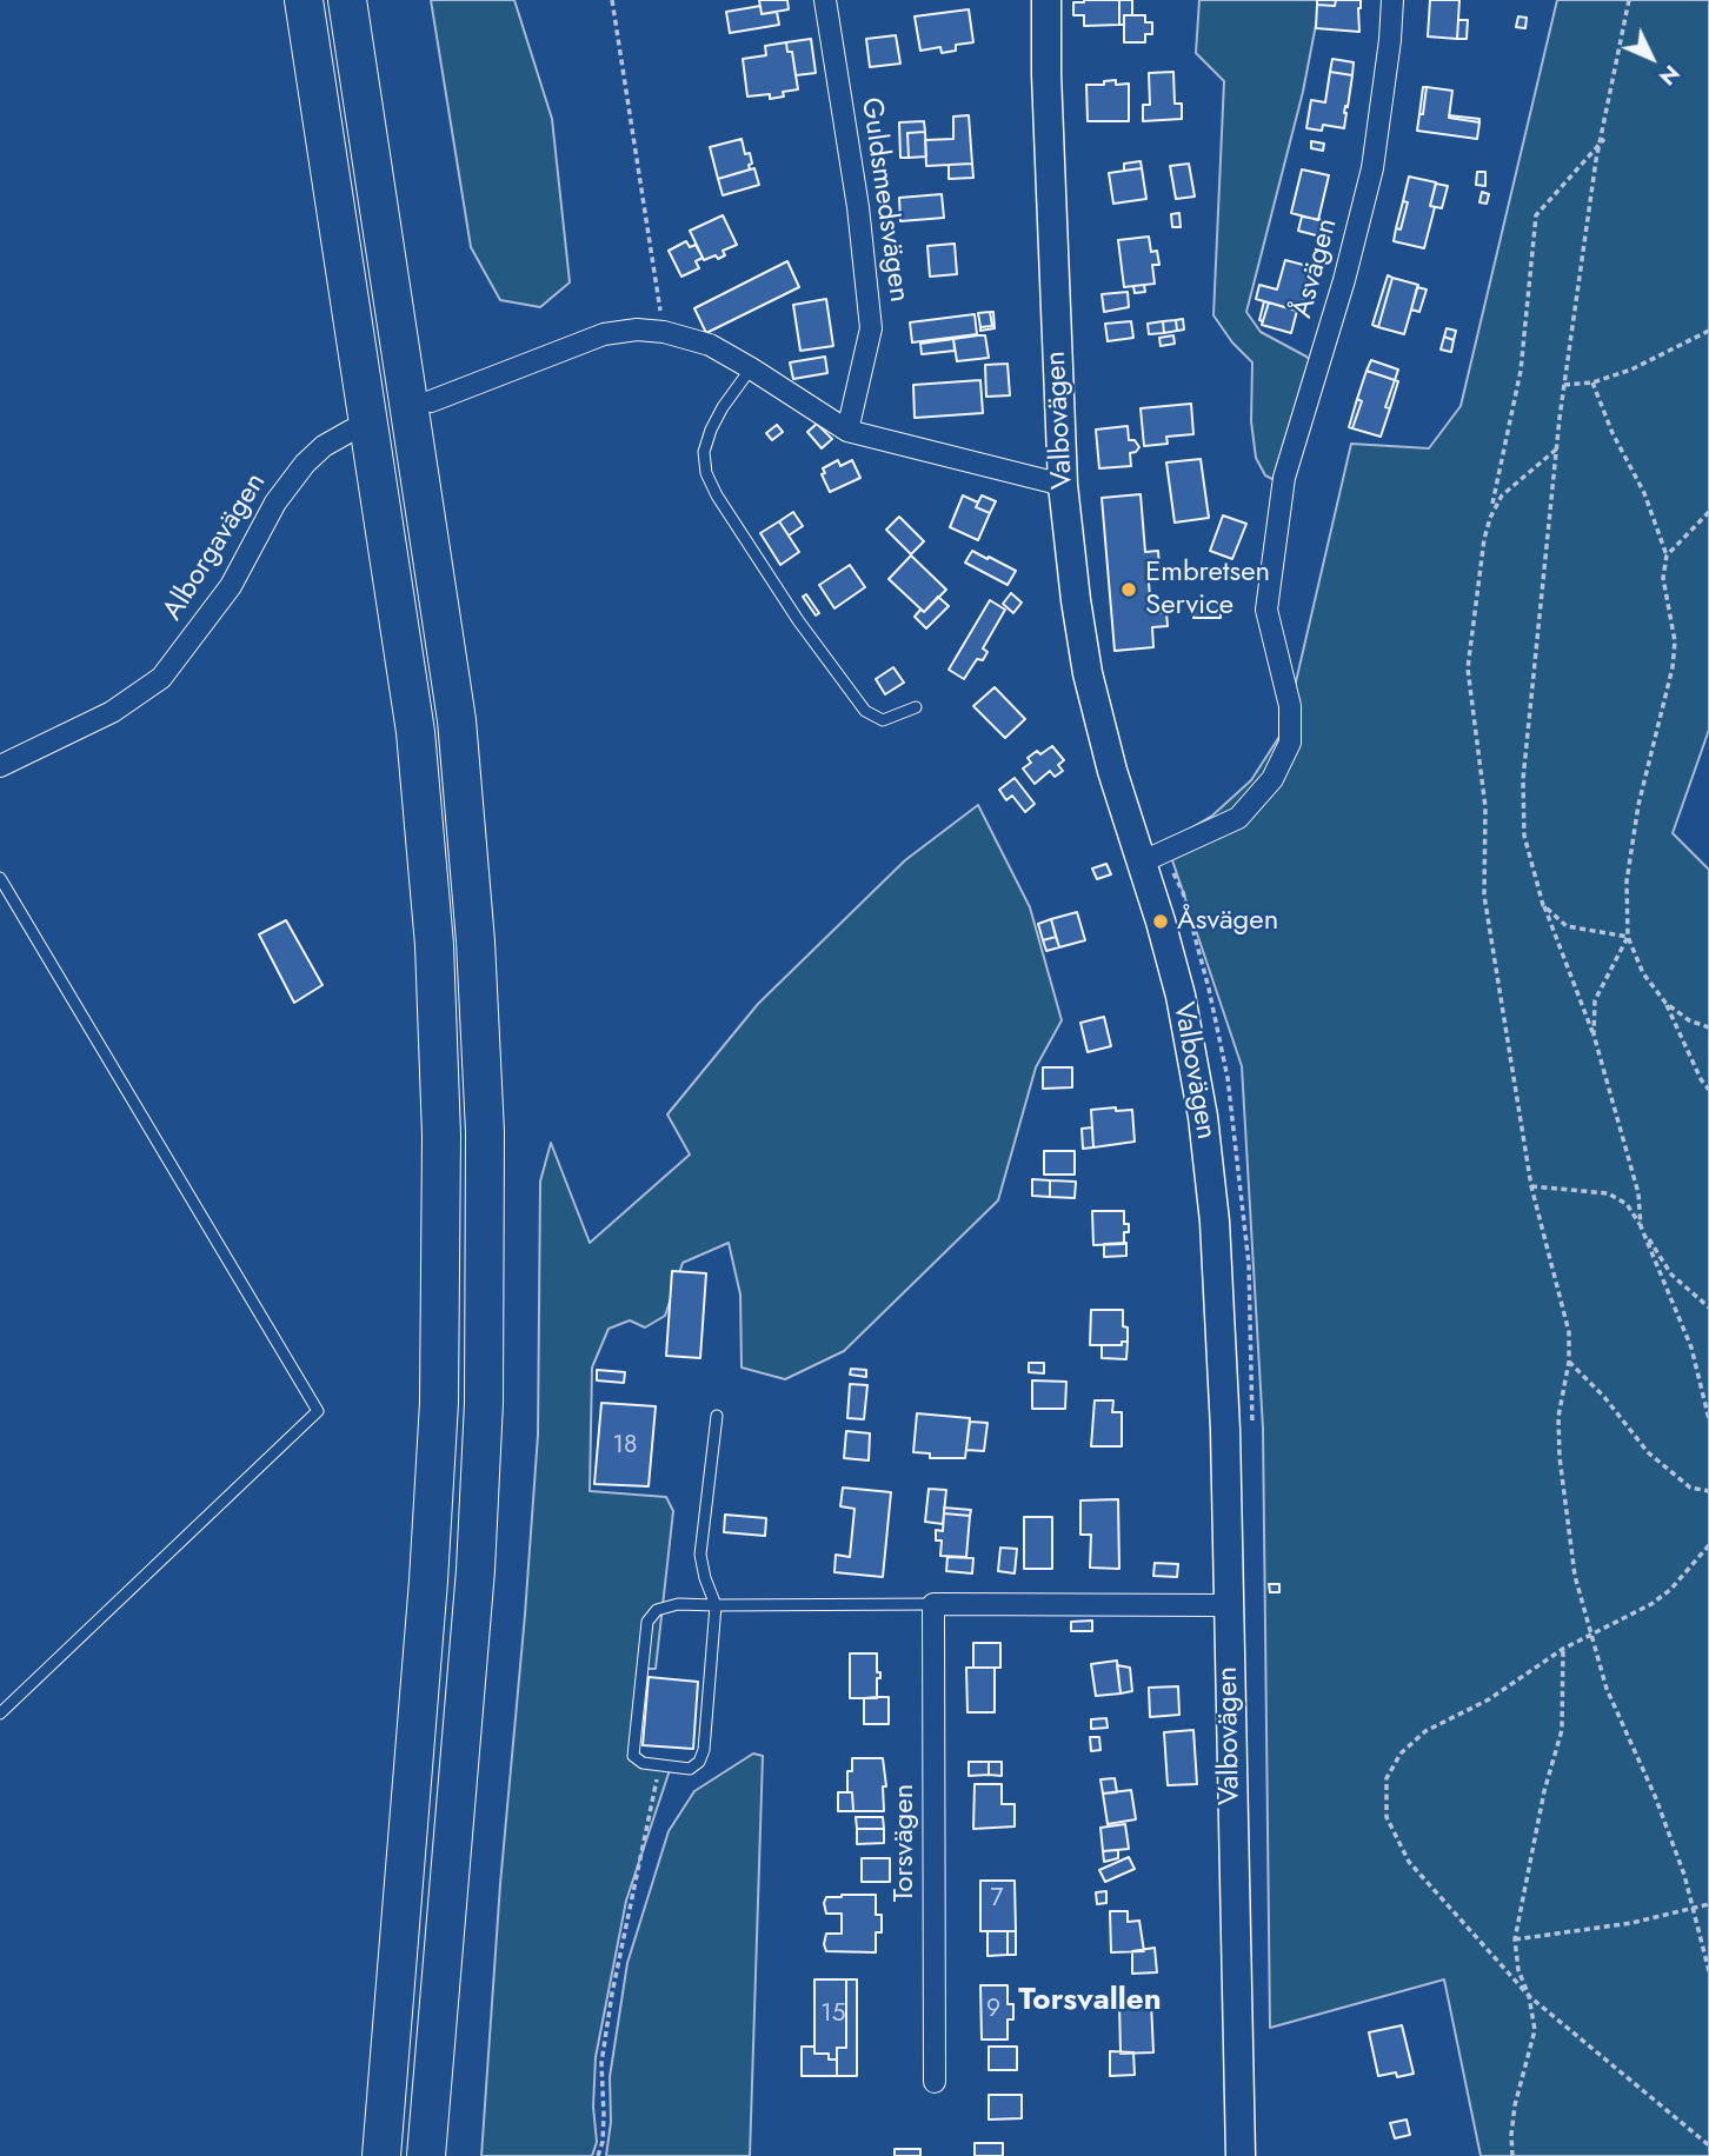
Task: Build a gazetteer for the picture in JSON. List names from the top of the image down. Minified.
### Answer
{"streets":{"main road":["Valbovägen"],"street":["Guldsmedsvägen","Åsvägen","Alborgavägen","Torsvägen"]},"crossings":[["Åsvägen","Valbovägen"]],"districts":["Torsvallen"],"places":["Embretsen Service","Åsvägen"],"house_numbers":["18","7","9","15"],"north":"bottom right"}
